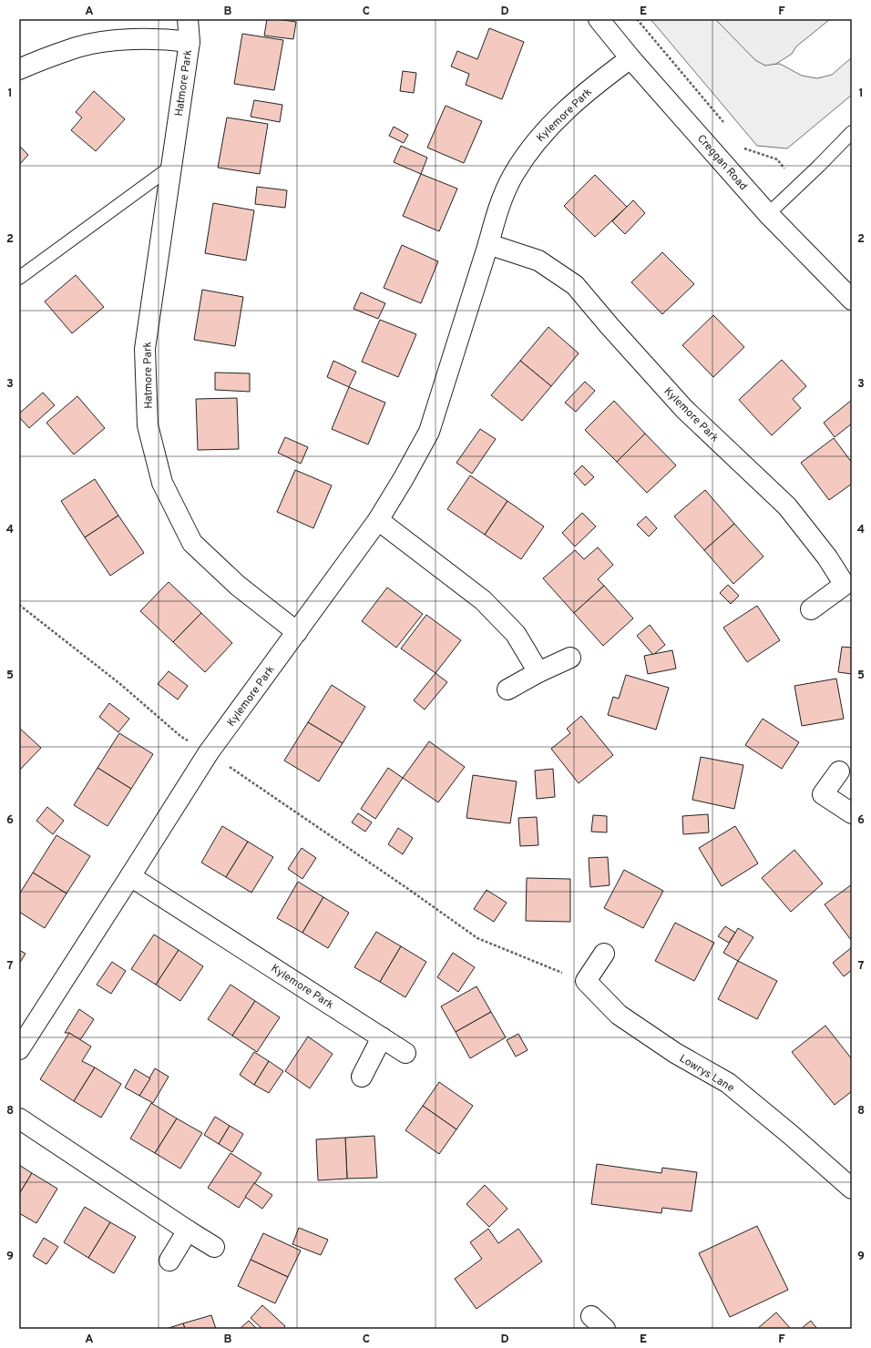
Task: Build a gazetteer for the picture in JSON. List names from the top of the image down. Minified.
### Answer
{"streets":{"street":["Hatmore Park","Kylemore Park","Creggan Road","Lowrys Lane"]},"crossings":[["Hatmore Park","Kylemore Park"],["Kylemore Park","Creggan Road"]],"grid":{"columns":["A","B","C","D","E","F"],"rows":["1","2","3","4","5","6","7","8","9"]}}
